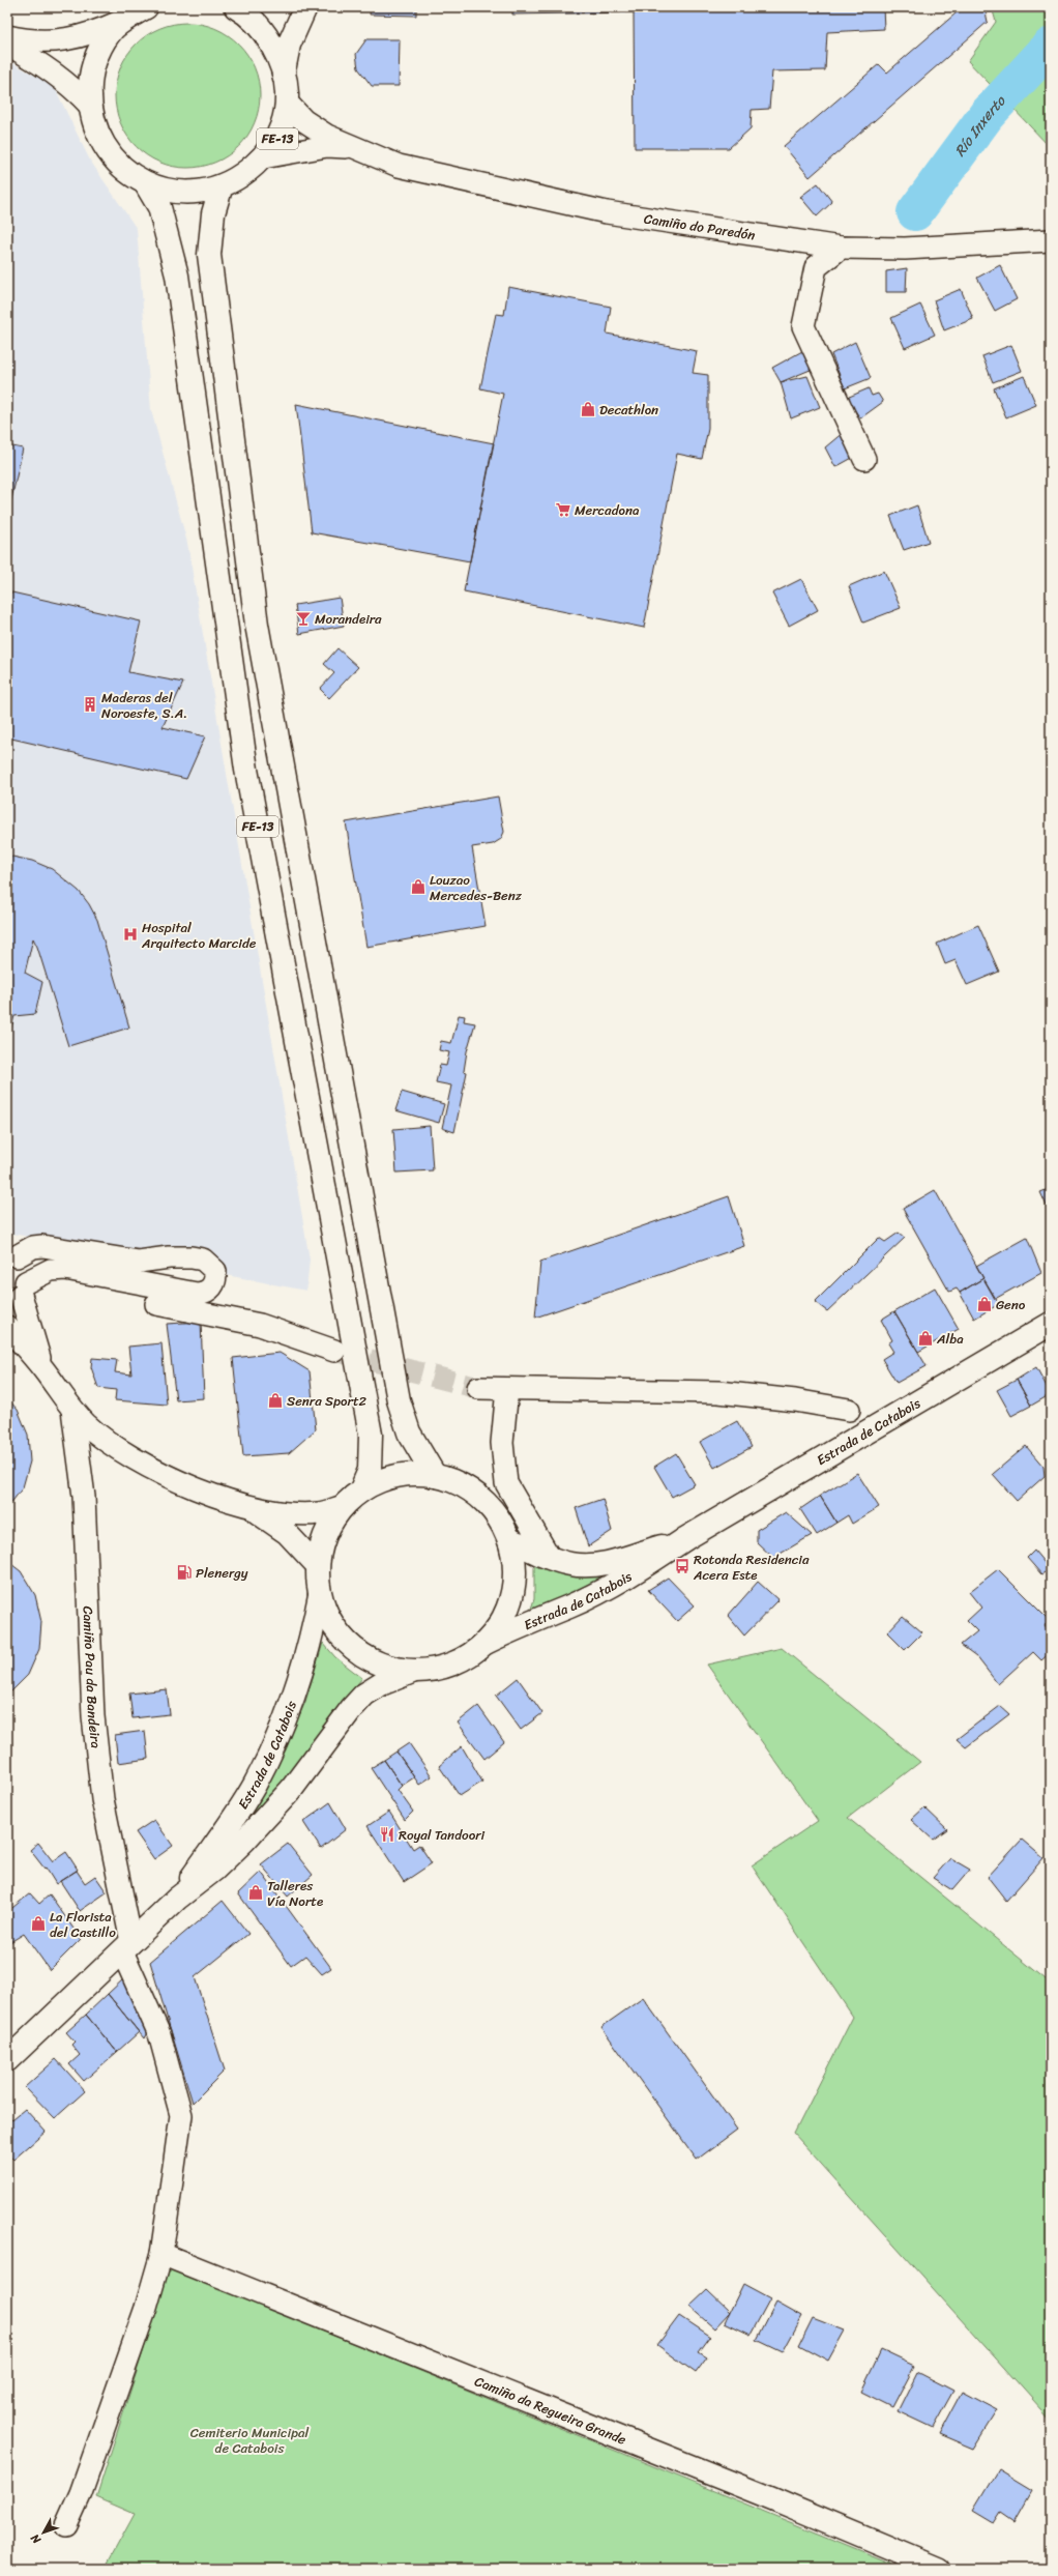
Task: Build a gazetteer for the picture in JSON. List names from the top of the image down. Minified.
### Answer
{"streets":{"main road":["FE-13","Estrada de Catabois"],"street":["Camiño do Paredón","Camiño Pau da Bandeira","Camiño da Regueira Grande"]},"crossings":[["FE-13","Camiño do Paredón"],["FE-13","Estrada de Catabois"],["Estrada de Catabois","Camiño Pau da Bandeira"],["Camiño Pau da Bandeira","Camiño da Regueira Grande"]],"water":["Río Inxerto"],"parks":["Cemiterio Municipal de Catabois"],"places":{"shop":["Decathlon","Louzao Mercedes-Benz","Geno","Alba","Senra Sport2","Talleres Vía Norte","La Florista del Castillo"],"supermarket":["Mercadona"],"bar":["Morandeira"],"building":["Maderas del Noroeste, S.A."],"hospital":["Hospital Arquitecto Marcide"],"bus stop":["Rotonda Residencia Acera Este"],"fuel station":["Plenergy"],"restaurant":["Royal Tandoori"]},"north":"bottom left"}
